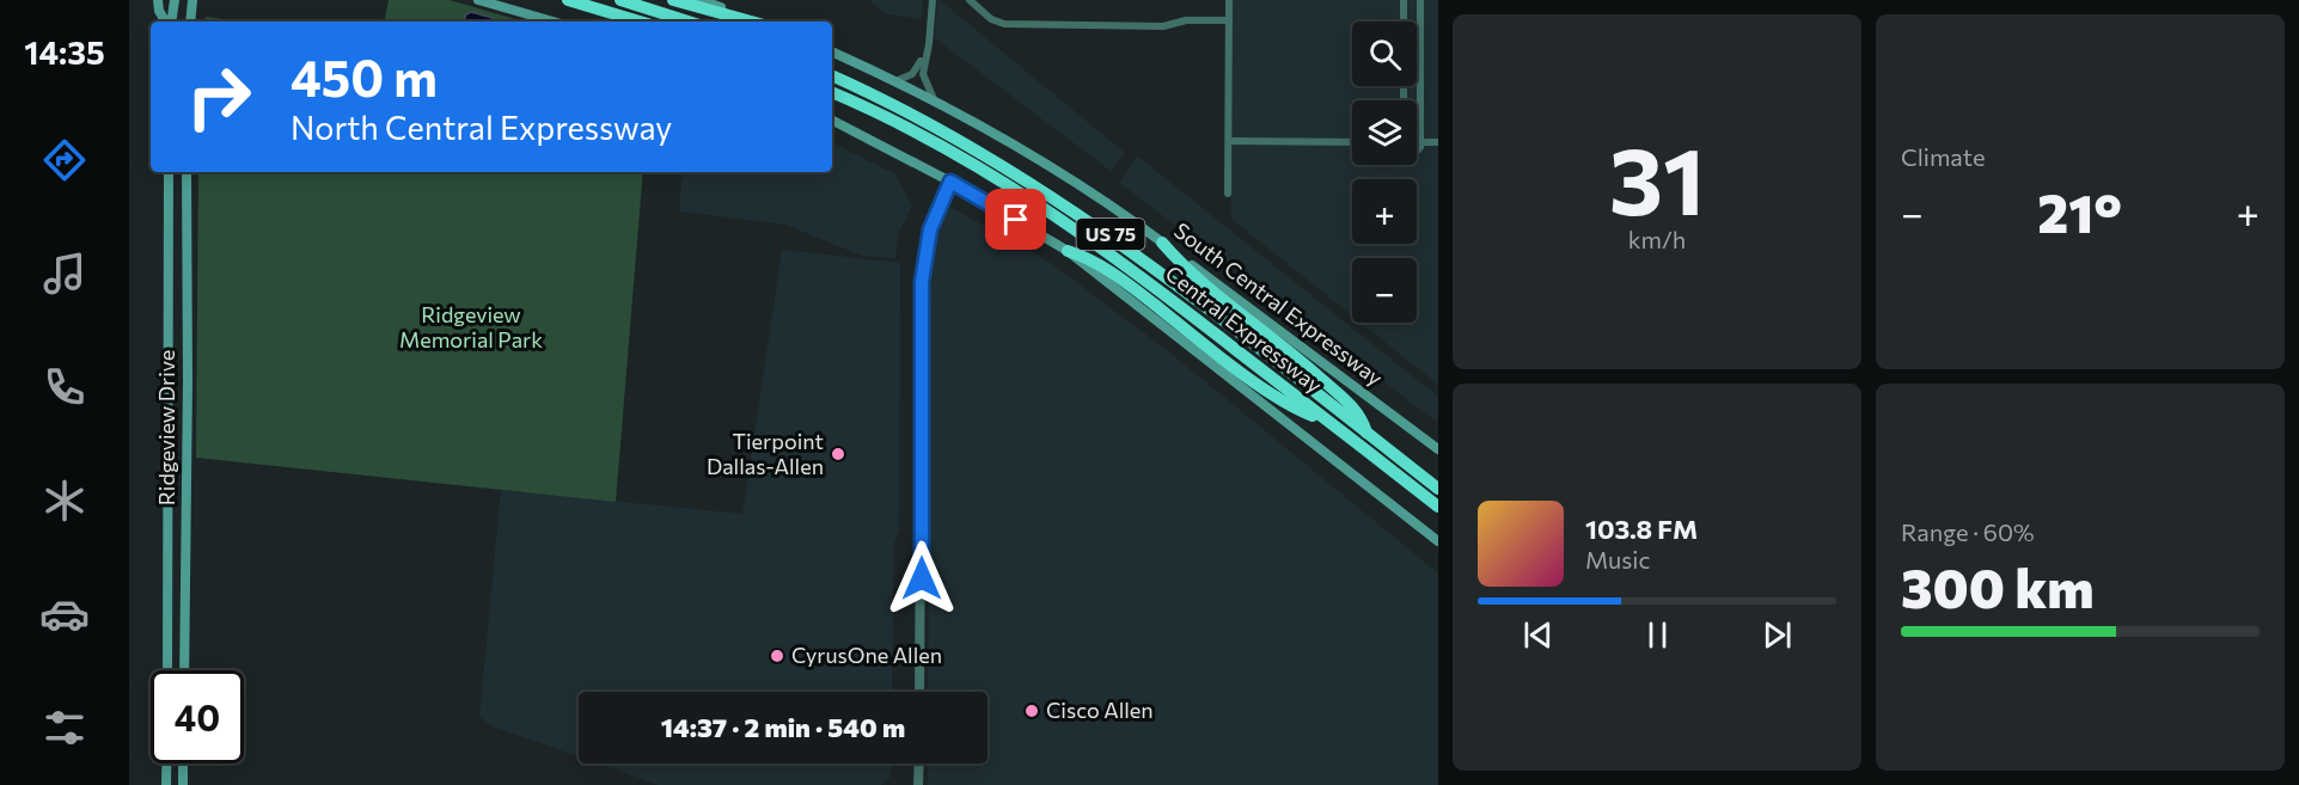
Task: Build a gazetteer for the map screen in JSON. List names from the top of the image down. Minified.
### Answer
{"streets":{"highway":["US 75","Central Expressway"],"main road":["South Central Expressway","Ridgeview Drive"]},"parks":["Ridgeview Memorial Park"],"places":["Tierpoint Dallas-Allen","CyrusOne Allen","Cisco Allen"],"page":{"tabs":"14:35","tile":[["31","km/h"],"Climate",["Range · 60%","300 km"]],"map_buttons":["+","−"],"turn":["450 m","North Central Expressway"],"heat":["−","21°","+"],"song":["103.8 FM","Music"],"limit":"40","trip":"14:37 · 2 min · 540 m"}}
